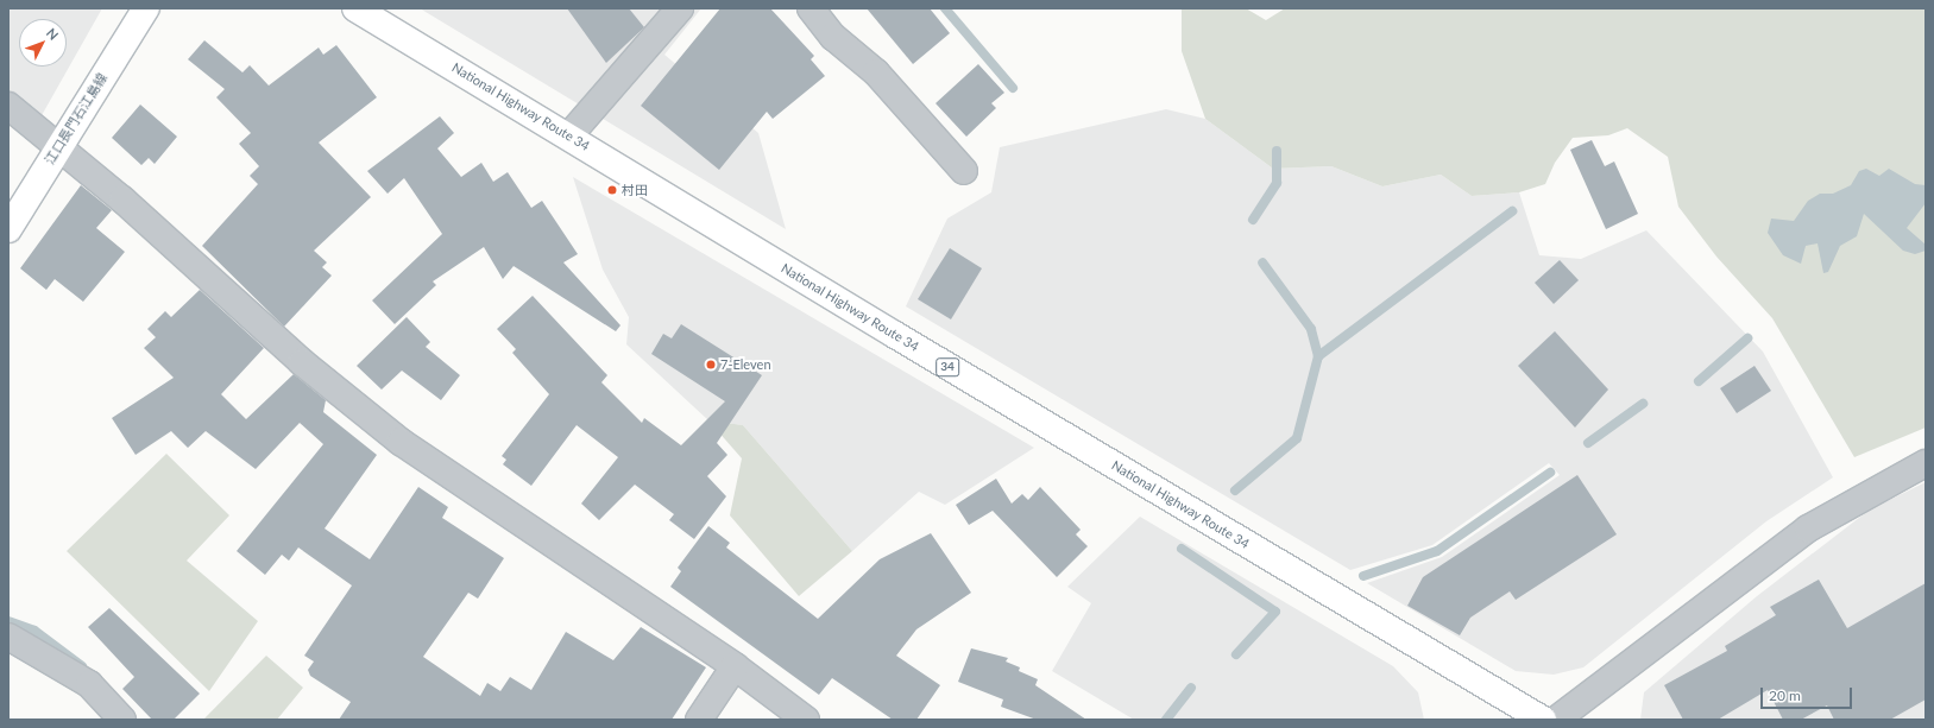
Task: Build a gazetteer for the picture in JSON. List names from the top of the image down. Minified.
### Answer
{"streets":{"main road":["National Highway Route 34","江口長門石江島線","34"]},"places":["村田","7-Eleven"],"scale_bar":"20 m","north":"top right"}
